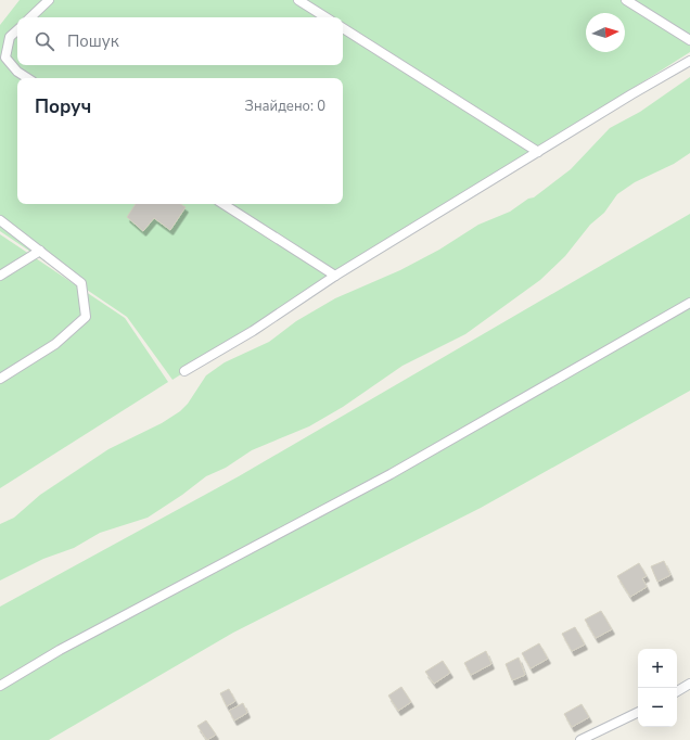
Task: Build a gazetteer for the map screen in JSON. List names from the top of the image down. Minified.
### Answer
{"north":"right","page":{"search":"Пошук","heading":["Поруч","Знайдено: 0"],"map_buttons":["+","−"]}}
